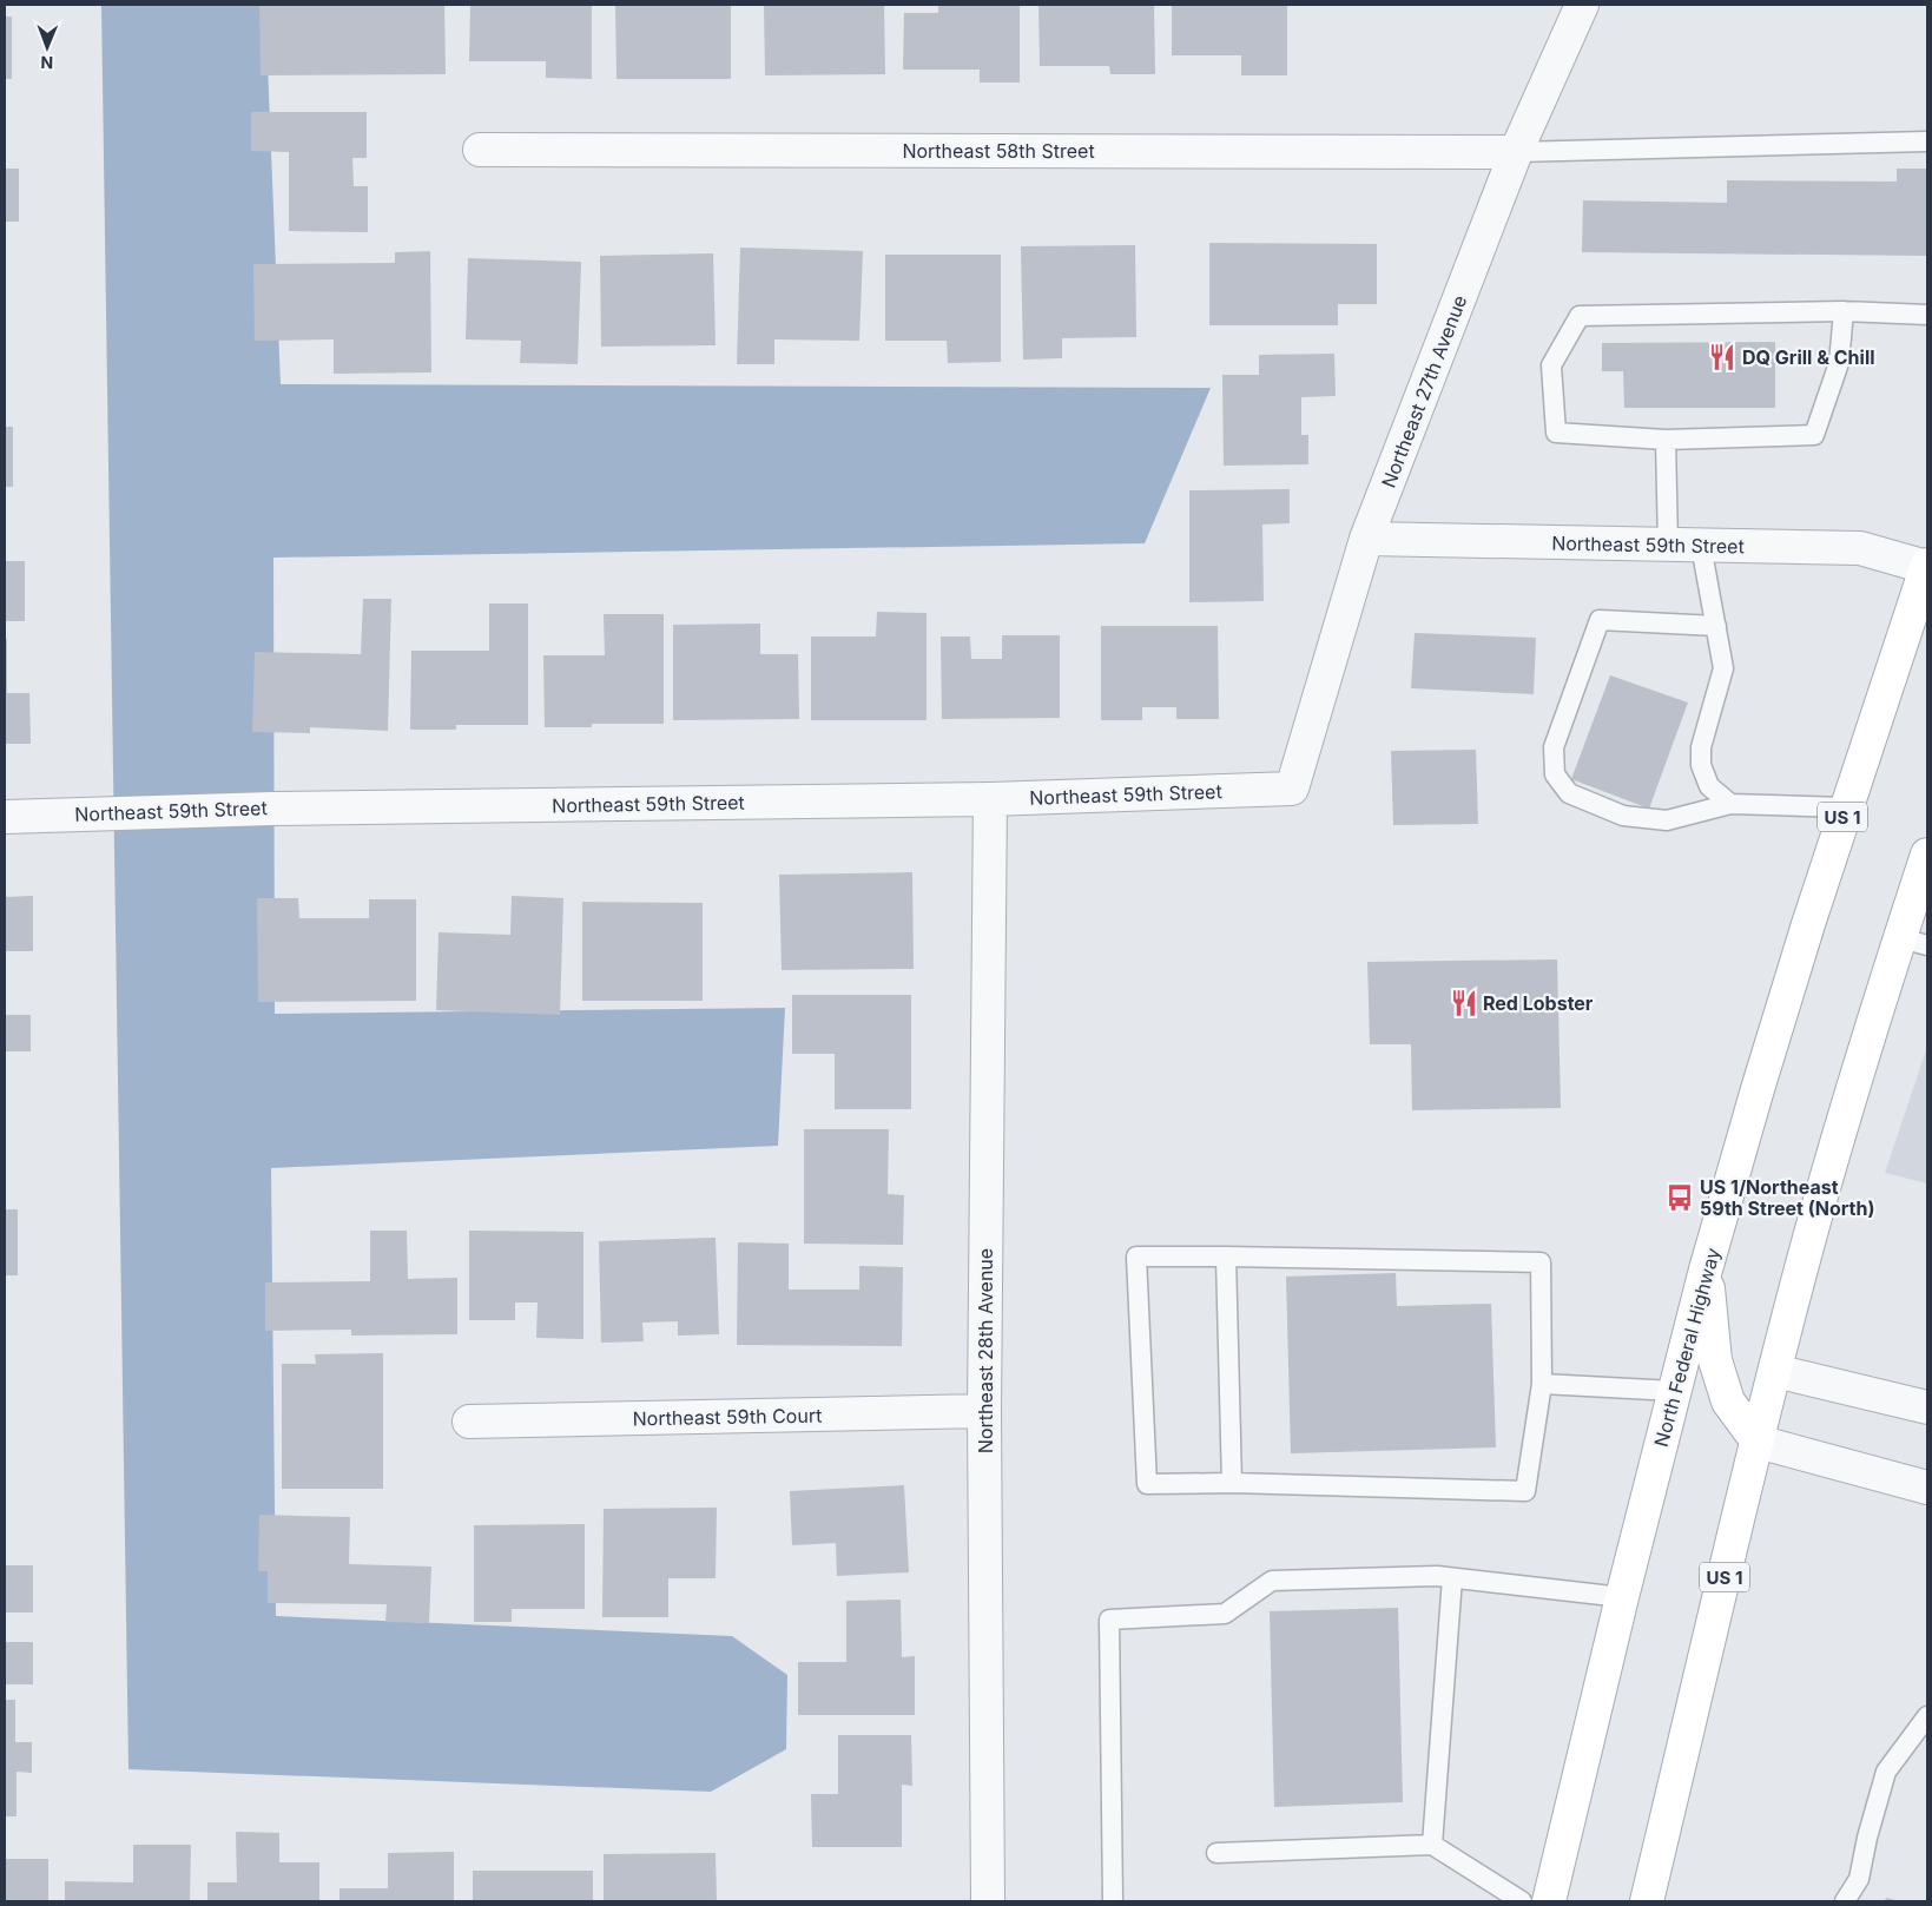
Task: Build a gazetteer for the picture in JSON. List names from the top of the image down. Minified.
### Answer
{"streets":{"main road":["US 1","North Federal Highway"],"street":["Northeast 58th Street","Northeast 27th Avenue","Northeast 59th Street","Northeast 28th Avenue","Northeast 59th Court"]},"crossings":[["Northeast 58th Street","Northeast 27th Avenue"],["Northeast 27th Avenue","Northeast 59th Street"],["Northeast 59th Street","North Federal Highway"],["Northeast 59th Street","Northeast 28th Avenue"],["Northeast 28th Avenue","Northeast 59th Court"]],"places":{"restaurant":["DQ Grill & Chill","Red Lobster"],"bus stop":["US 1/Northeast 59th Street (North)"]},"north":"bottom"}
